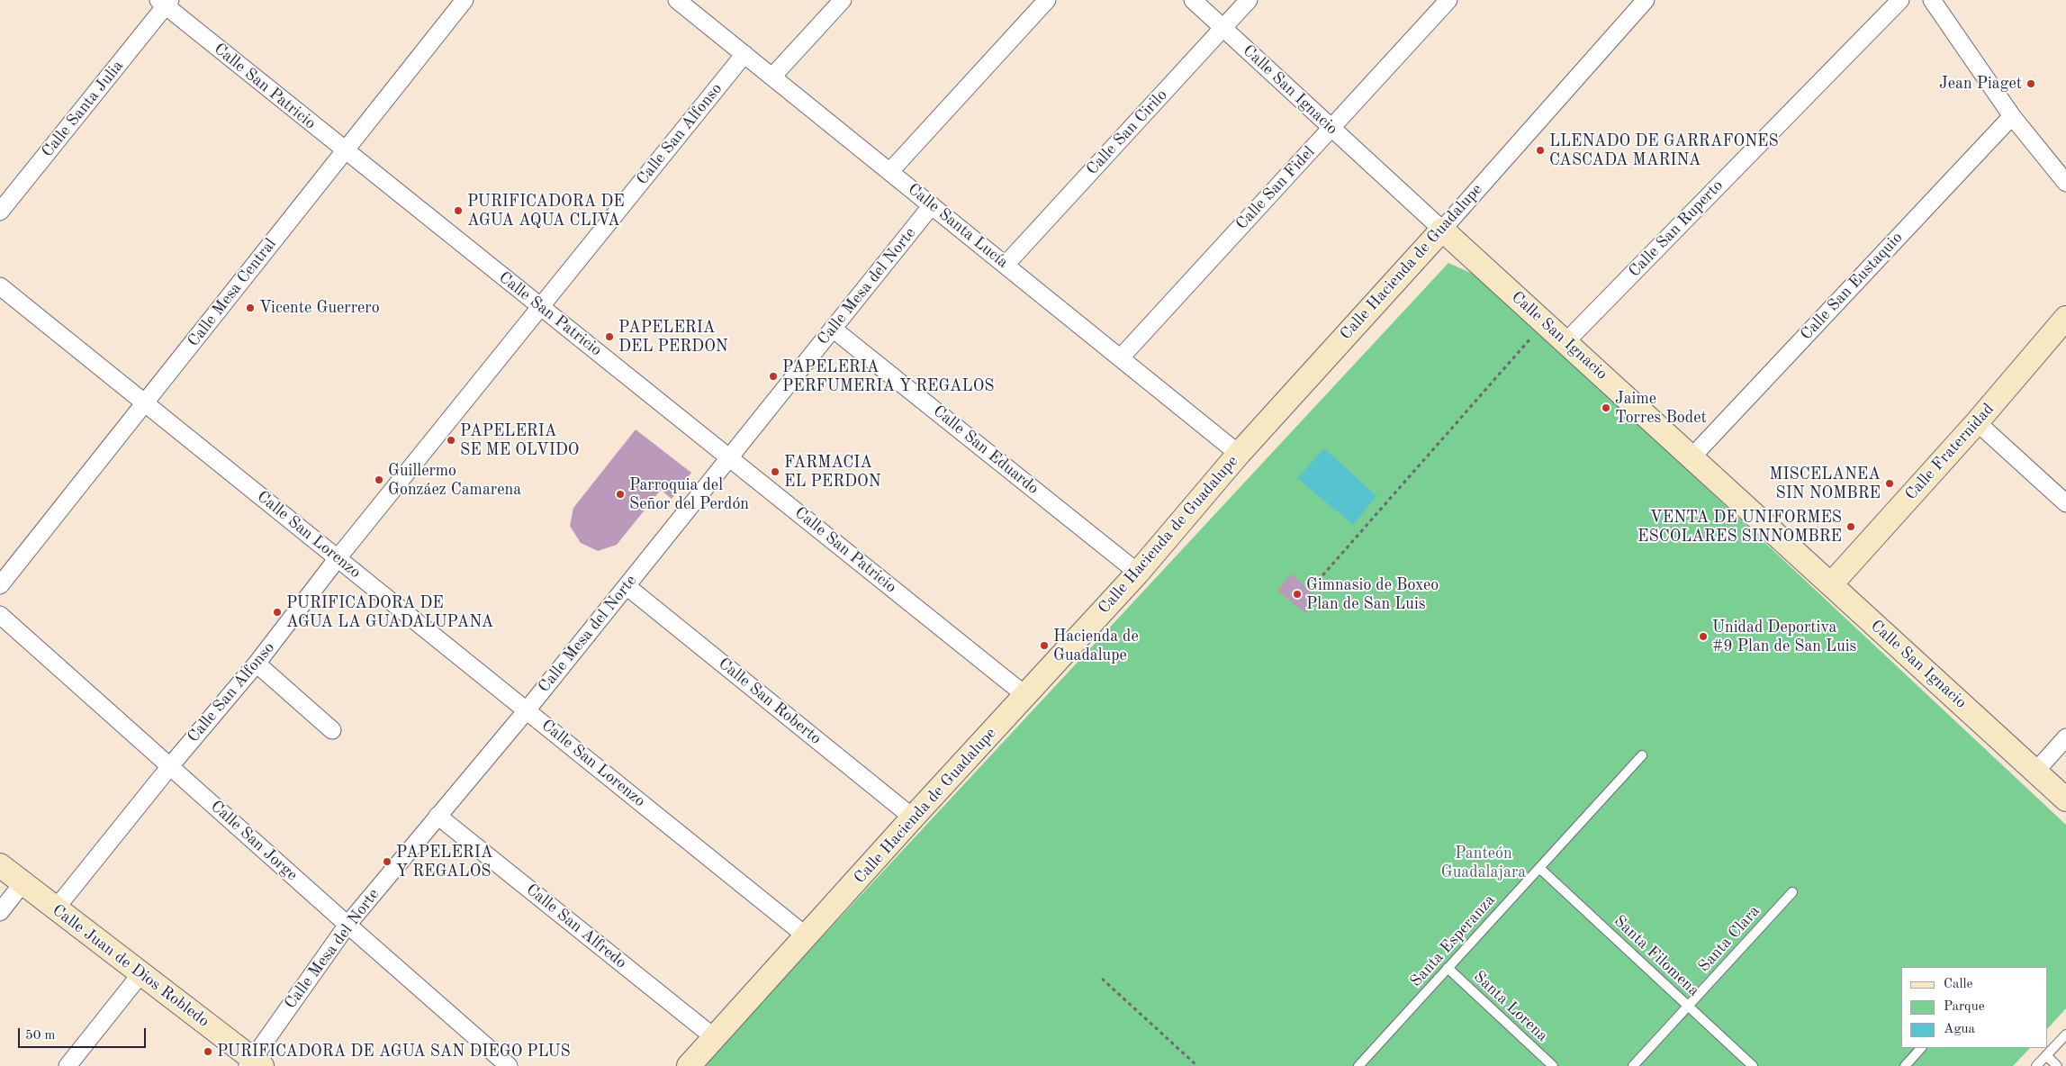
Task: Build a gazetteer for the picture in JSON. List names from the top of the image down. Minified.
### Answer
{"streets":{"street":["Calle San Patricio","Calle San Ignacio","Calle Santa Julia","Calle San Cirilo","Calle San Alfonso","Calle San Fidel","Calle Santa Lucía","Calle San Ruperto","Calle Hacienda de Guadalupe","Calle Mesa del Norte","Calle San Eustaquio","Calle Mesa Central","Calle San Eduardo","Calle Fraternidad","Calle San Lorenzo","Calle San Roberto","Calle San Jorge","Calle San Alfredo","Calle Juan de Dios Robledo"],"lane":["Santa Clara","Santa Esperanza","Santa Filomena","Santa Lorena"]},"crossings":[["Calle San Patricio","Calle Santa Julia"],["Calle San Patricio","Calle San Alfonso"],["Calle San Patricio","Calle Hacienda de Guadalupe"],["Calle San Patricio","Calle Mesa del Norte"],["Calle San Patricio","Calle Mesa Central"],["Calle San Ignacio","Calle San Cirilo"],["Calle San Ignacio","Calle San Fidel"],["Calle San Ignacio","Calle San Ruperto"],["Calle San Ignacio","Calle Hacienda de Guadalupe"],["Calle San Ignacio","Calle San Eustaquio"],["Calle San Ignacio","Calle Fraternidad"],["Calle San Cirilo","Calle Santa Lucía"],["Calle San Alfonso","Calle Santa Lucía"],["Calle San Alfonso","Calle San Lorenzo"],["Calle San Alfonso","Calle San Jorge"],["Calle San Alfonso","Calle Juan de Dios Robledo"],["Calle San Fidel","Calle Santa Lucía"],["Calle Santa Lucía","Calle Hacienda de Guadalupe"],["Calle Santa Lucía","Calle Mesa del Norte"],["Calle Hacienda de Guadalupe","Calle San Eduardo"],["Calle Hacienda de Guadalupe","Calle San Lorenzo"],["Calle Hacienda de Guadalupe","Calle San Roberto"],["Calle Hacienda de Guadalupe","Calle San Alfredo"],["Calle Mesa del Norte","Calle San Eduardo"],["Calle Mesa del Norte","Calle San Lorenzo"],["Calle Mesa del Norte","Calle San Roberto"],["Calle Mesa del Norte","Calle San Jorge"],["Calle Mesa del Norte","Calle San Alfredo"],["Calle Mesa del Norte","Calle Juan de Dios Robledo"],["Calle Mesa Central","Calle San Lorenzo"],["Santa Clara","Santa Filomena"],["Santa Esperanza","Santa Filomena"],["Santa Esperanza","Santa Lorena"]],"parks":["Panteón Guadalajara"],"places":["Jean Piaget","LLENADO DE GARRAFONES CASCADA MARINA","PURIFICADORA DE AGUA AQUA CLIVA","Vicente Guerrero","PAPELERIA DEL PERDON","PAPELERIA PERFUMERIA Y REGALOS","Jaime Torres Bodet","PAPELERIA SE ME OLVIDO","FARMACIA EL PERDON","Guillermo Gonzáez Camarena","MISCELANEA SIN NOMBRE","Parroquia del Señor del Perdón","VENTA DE UNIFORMES ESCOLARES SINNOMBRE","Gimnasio de Boxeo Plan de San Luis","PURIFICADORA DE AGUA LA GUADALUPANA","Unidad Deportiva #9 Plan de San Luis","Hacienda de Guadalupe","PAPELERIA Y REGALOS","PURIFICADORA DE AGUA SAN DIEGO PLUS"],"legend":["Calle","Parque","Agua"],"scale_bar":"50 m"}
